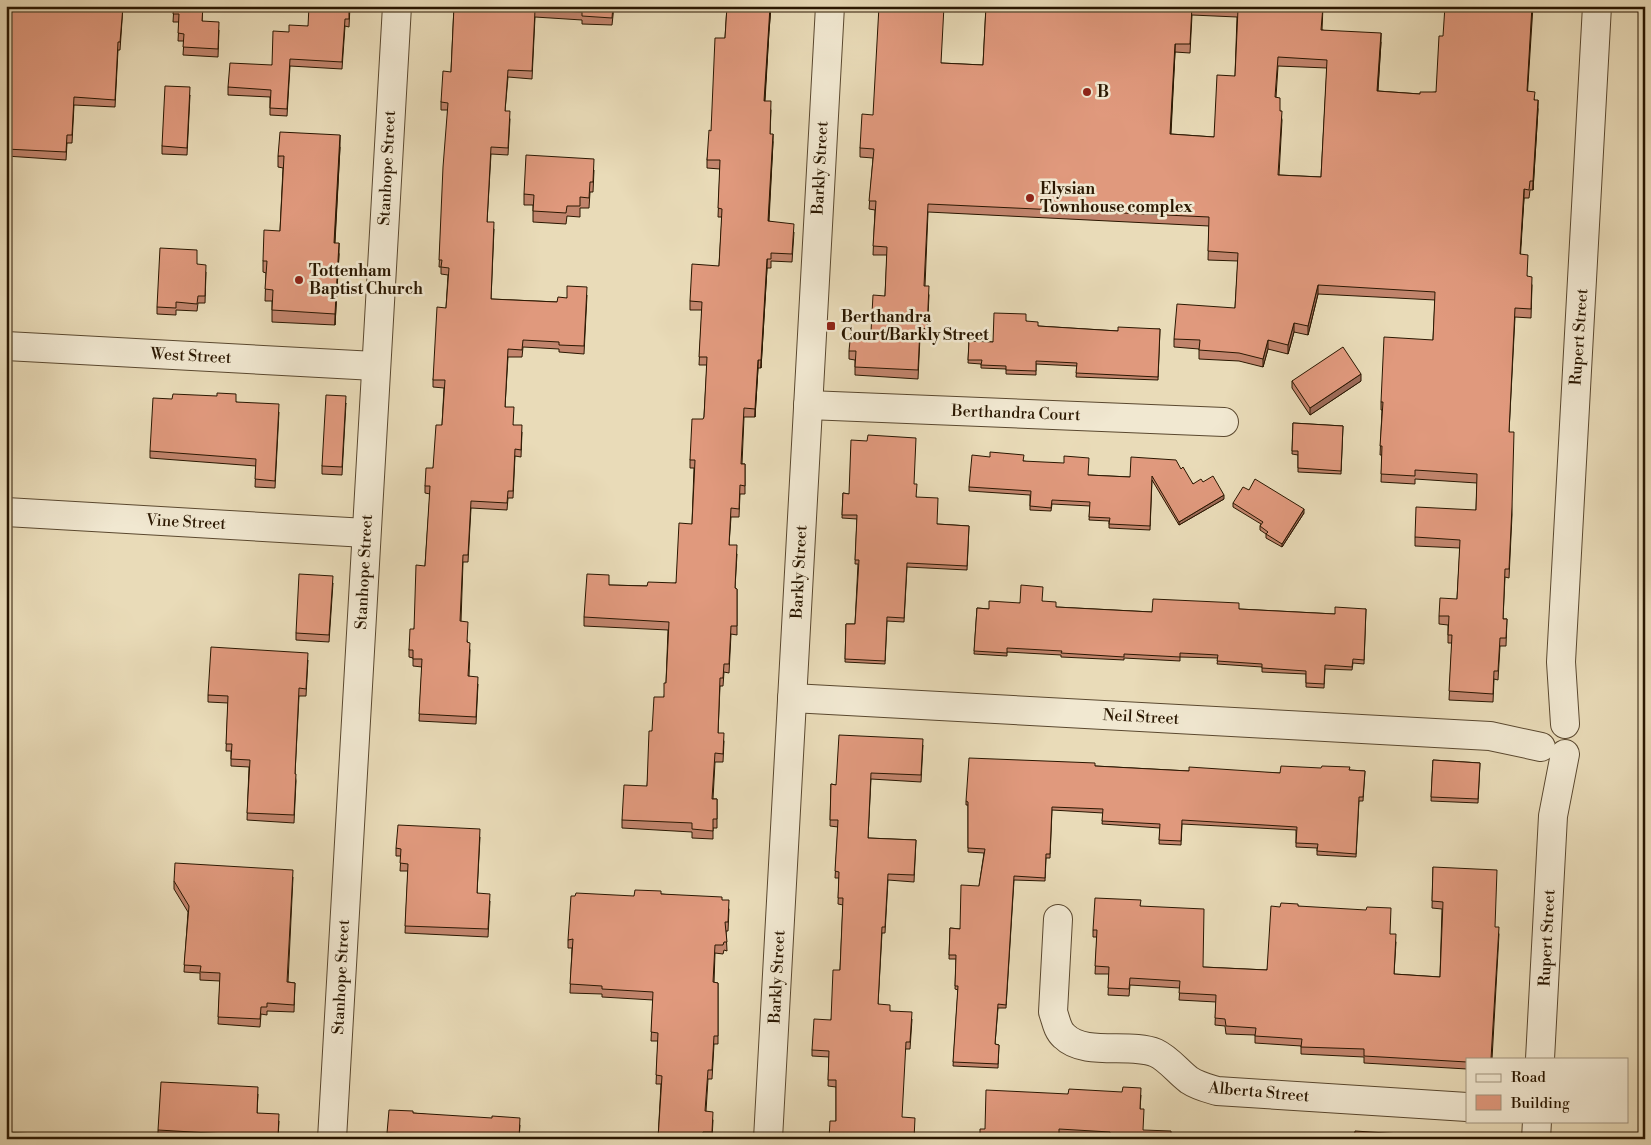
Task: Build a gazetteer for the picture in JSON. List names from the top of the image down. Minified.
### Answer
{"streets":{"street":["Stanhope Street","Barkly Street","Rupert Street","West Street","Berthandra Court","Vine Street","Neil Street","Alberta Street"]},"crossings":[["Stanhope Street","West Street"],["Stanhope Street","Vine Street"],["Barkly Street","Berthandra Court"],["Barkly Street","Neil Street"],["Rupert Street","Neil Street"]],"places":{"other":["B","Elysian Townhouse complex","Tottenham Baptist Church"],"transit":["Berthandra Court/Barkly Street"]},"legend":["Road","Building"]}
